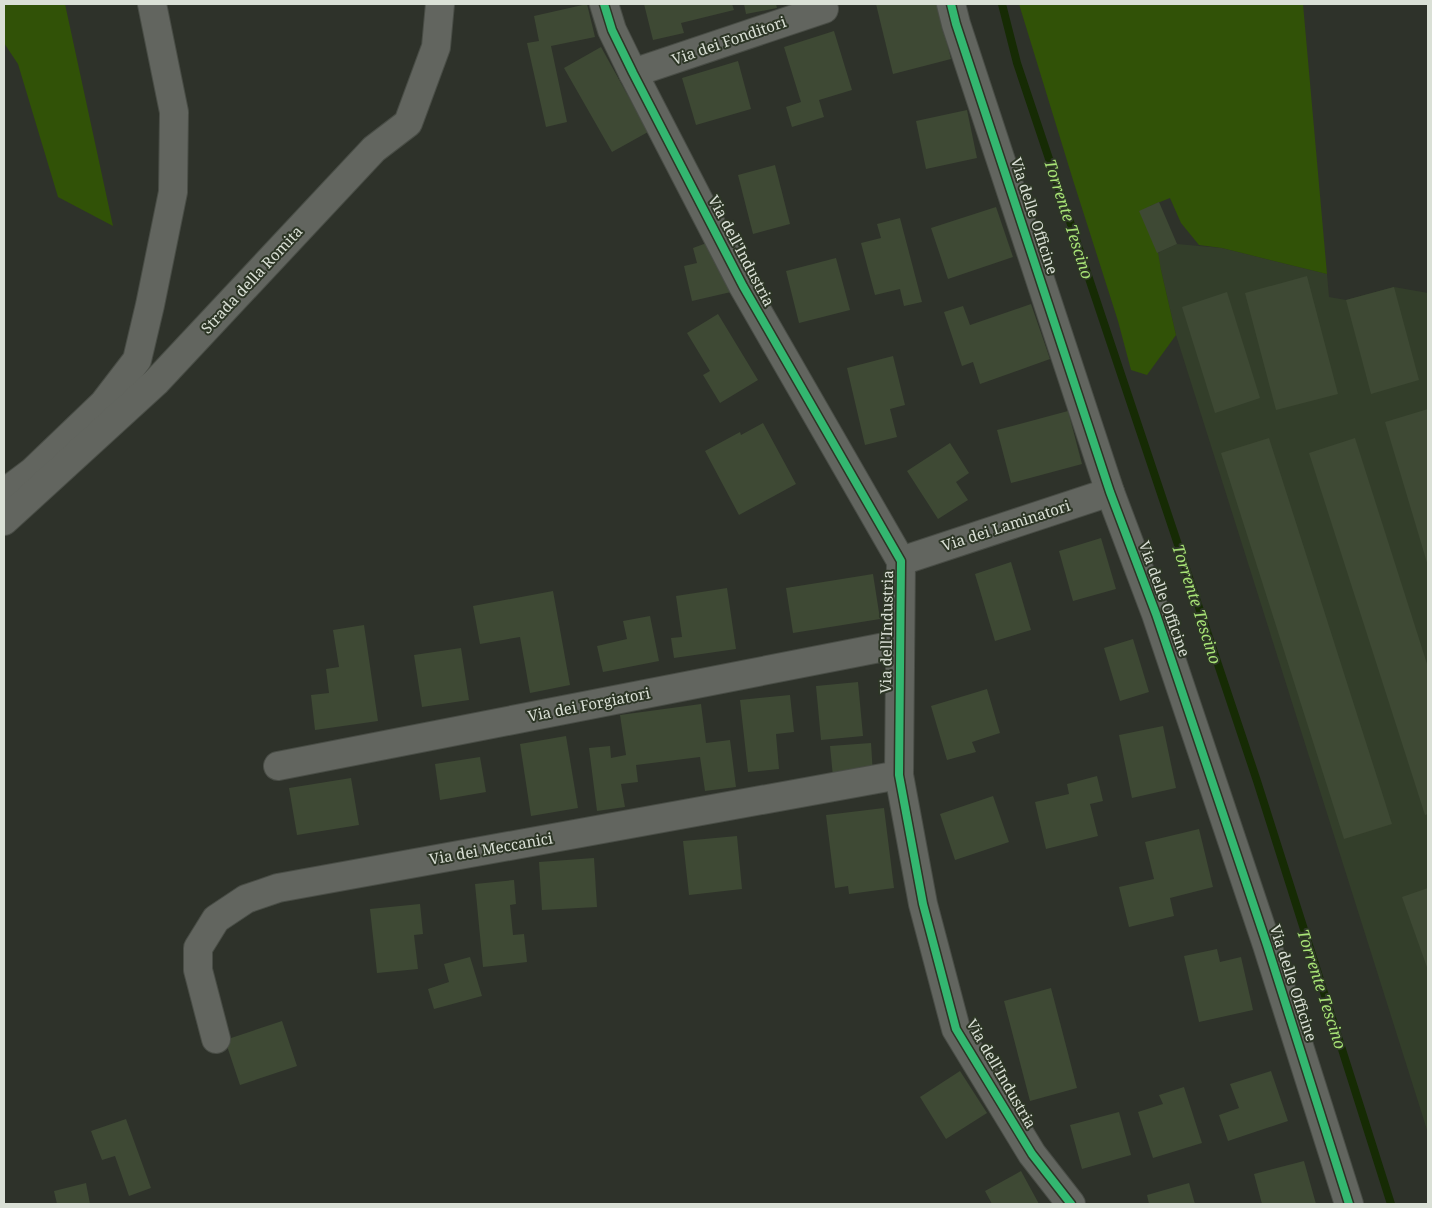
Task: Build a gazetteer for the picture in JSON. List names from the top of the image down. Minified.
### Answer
{"streets":{"street":["Via dei Fonditori","Via delle Officine","Via dell'Industria","Strada della Romita","Via dei Laminatori","Via dei Forgiatori","Via dei Meccanici"]},"crossings":[["Via dei Fonditori","Via dell'Industria"],["Via delle Officine","Via dei Laminatori"],["Via dell'Industria","Via dei Laminatori"],["Via dell'Industria","Via dei Forgiatori"],["Via dell'Industria","Via dei Meccanici"]],"water":["Torrente Tescino"]}
